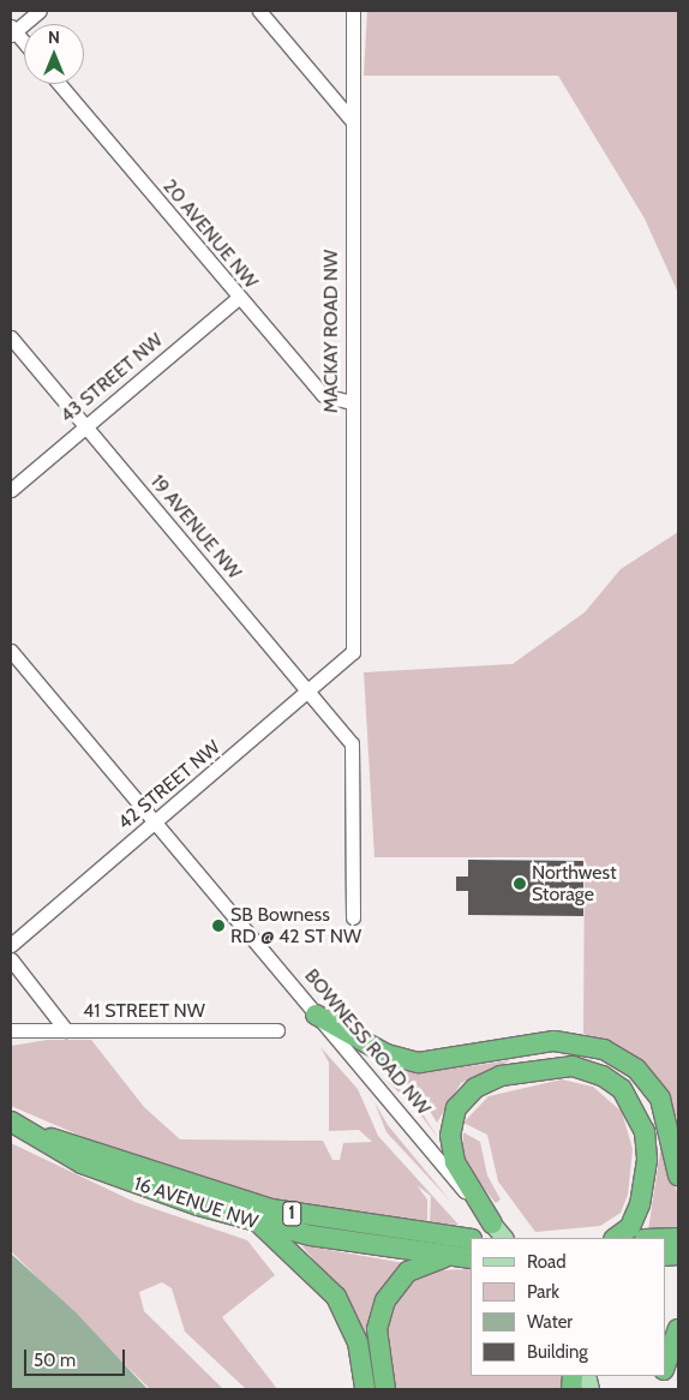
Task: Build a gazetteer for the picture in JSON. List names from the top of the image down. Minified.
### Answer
{"streets":{"highway":["16 AVENUE NW","1"],"main road":["BOWNESS ROAD NW"],"street":["20 AVENUE NW","MACKAY ROAD NW","43 STREET NW","19 AVENUE NW","42 STREET NW","41 STREET NW"]},"crossings":[["20 AVENUE NW","MACKAY ROAD NW"],["20 AVENUE NW","43 STREET NW"],["MACKAY ROAD NW","42 STREET NW"],["43 STREET NW","19 AVENUE NW"],["19 AVENUE NW","42 STREET NW"],["42 STREET NW","BOWNESS ROAD NW"]],"places":["Northwest Storage","SB Bowness RD @ 42 ST NW"],"legend":["Road","Park","Water","Building"],"scale_bar":"50 m","north":"top"}
